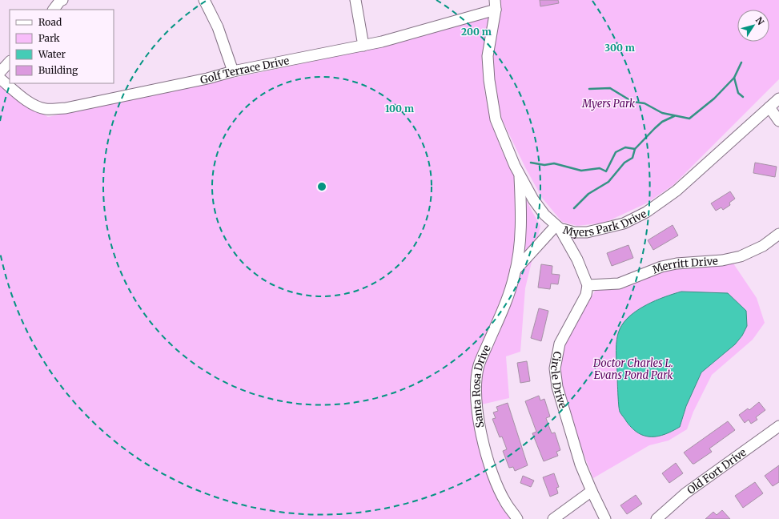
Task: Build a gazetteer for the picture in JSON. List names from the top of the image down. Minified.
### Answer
{"streets":{"street":["Golf Terrace Drive","Myers Park Drive","Merritt Drive","Circle Drive","Santa Rosa Drive","Old Fort Drive"]},"crossings":[["Golf Terrace Drive","Myers Park Drive"],["Myers Park Drive","Santa Rosa Drive"],["Merritt Drive","Circle Drive"]],"parks":["Myers Park","Doctor Charles L. Evans Pond Park"],"legend":["Road","Park","Water","Building"],"north":"top right","rings":["200 m","300 m","100 m"]}
